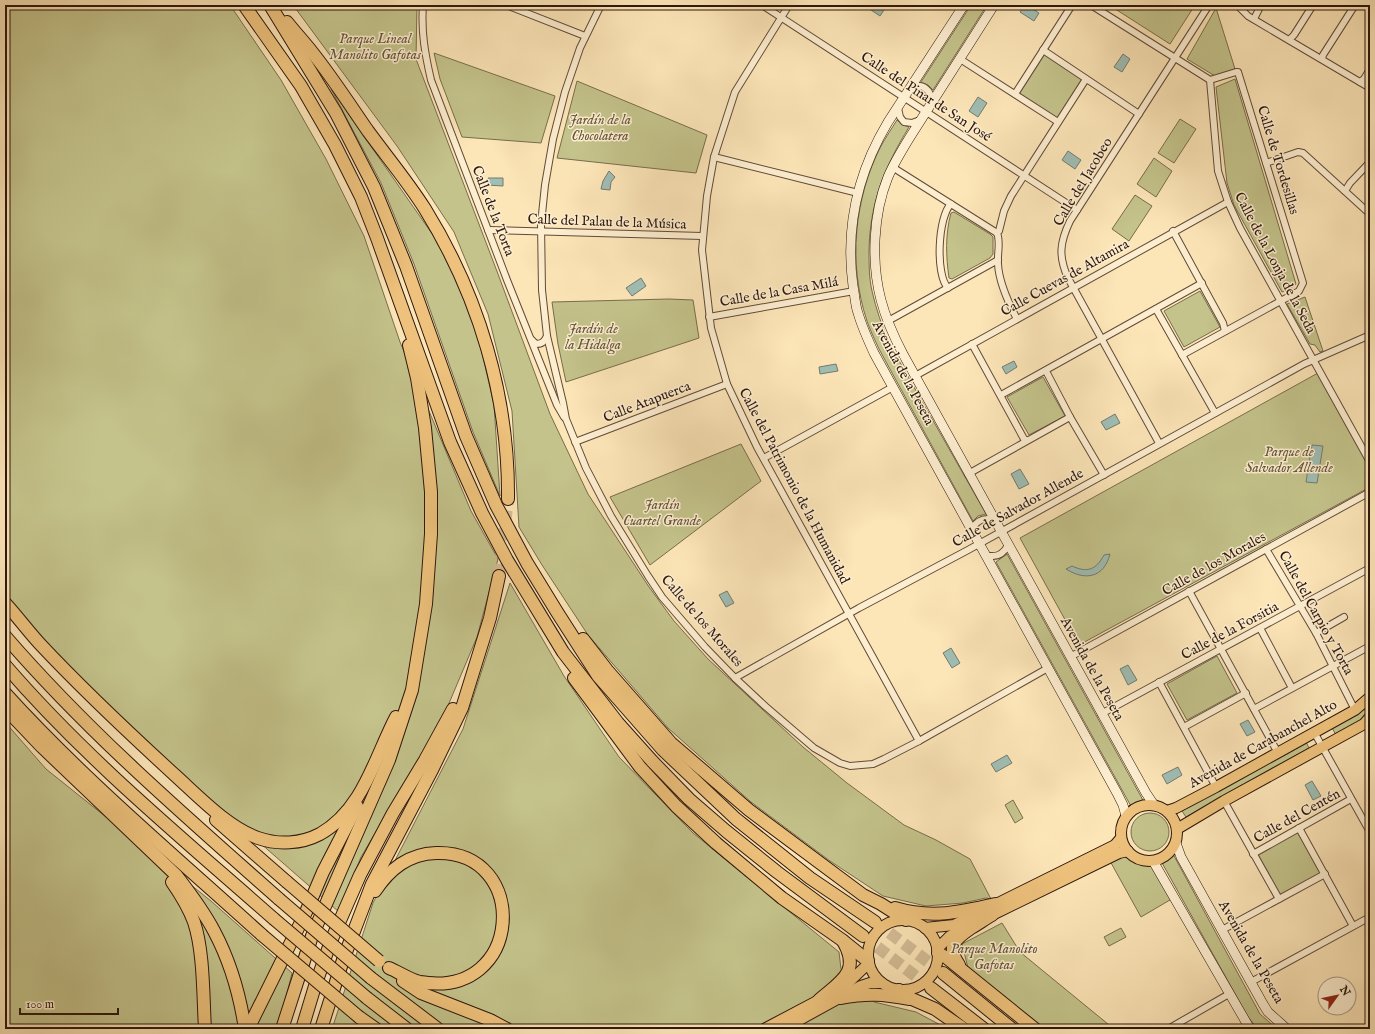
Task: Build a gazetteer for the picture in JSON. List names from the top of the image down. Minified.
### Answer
{"streets":{"main road":["Avenida de Carabanchel Alto"],"street":["Calle del Pinar de San José","Calle de Tordesillas","Calle del Jacobeo","Calle de la Torta","Calle del Palau de la Música","Calle de la Lonja de la Seda","Calle Cuevas de Altamira","Calle de la Casa Milá","Avenida de la Peseta","Calle Atapuerca","Calle del Patrimonio de la Humanidad","Calle de Salvador Allende","Calle de los Morales","Calle del Carpio y Torta","Calle de la Forsitia","Calle del Centén"]},"crossings":[["Calle del Pinar de San José","Calle del Jacobeo"],["Calle del Pinar de San José","Avenida de la Peseta"],["Calle del Pinar de San José","Calle del Patrimonio de la Humanidad"],["Calle de Tordesillas","Calle de la Lonja de la Seda"],["Calle del Jacobeo","Calle Cuevas de Altamira"],["Calle del Jacobeo","Calle de Salvador Allende"],["Calle de la Torta","Calle del Palau de la Música"],["Calle de la Torta","Calle de los Morales"],["Calle del Palau de la Música","Calle del Patrimonio de la Humanidad"],["Calle del Palau de la Música","Calle de los Morales"],["Calle de la Lonja de la Seda","Calle Cuevas de Altamira"],["Calle de la Lonja de la Seda","Calle de Salvador Allende"],["Calle Cuevas de Altamira","Avenida de la Peseta"],["Calle de la Casa Milá","Avenida de la Peseta"],["Calle de la Casa Milá","Calle del Patrimonio de la Humanidad"],["Avenida de la Peseta","Calle de Salvador Allende"],["Avenida de la Peseta","Calle de los Morales"],["Avenida de la Peseta","Calle de la Forsitia"],["Avenida de la Peseta","Avenida de Carabanchel Alto"],["Calle Atapuerca","Calle del Patrimonio de la Humanidad"],["Calle Atapuerca","Calle de los Morales"],["Calle del Patrimonio de la Humanidad","Calle de Salvador Allende"],["Calle del Patrimonio de la Humanidad","Calle de los Morales"],["Calle de Salvador Allende","Calle de los Morales"],["Calle de los Morales","Calle del Carpio y Torta"],["Calle del Carpio y Torta","Calle de la Forsitia"],["Calle del Carpio y Torta","Avenida de Carabanchel Alto"]],"parks":["Parque Lineal Manolito Gafotas","Jardín de la Chocolatera","Jardín de la Hidalga","Parque de Salvador Allende","Jardín Cuartel Grande","Parque Manolito Gafotas"],"scale_bar":"100 m","north":"top right"}
